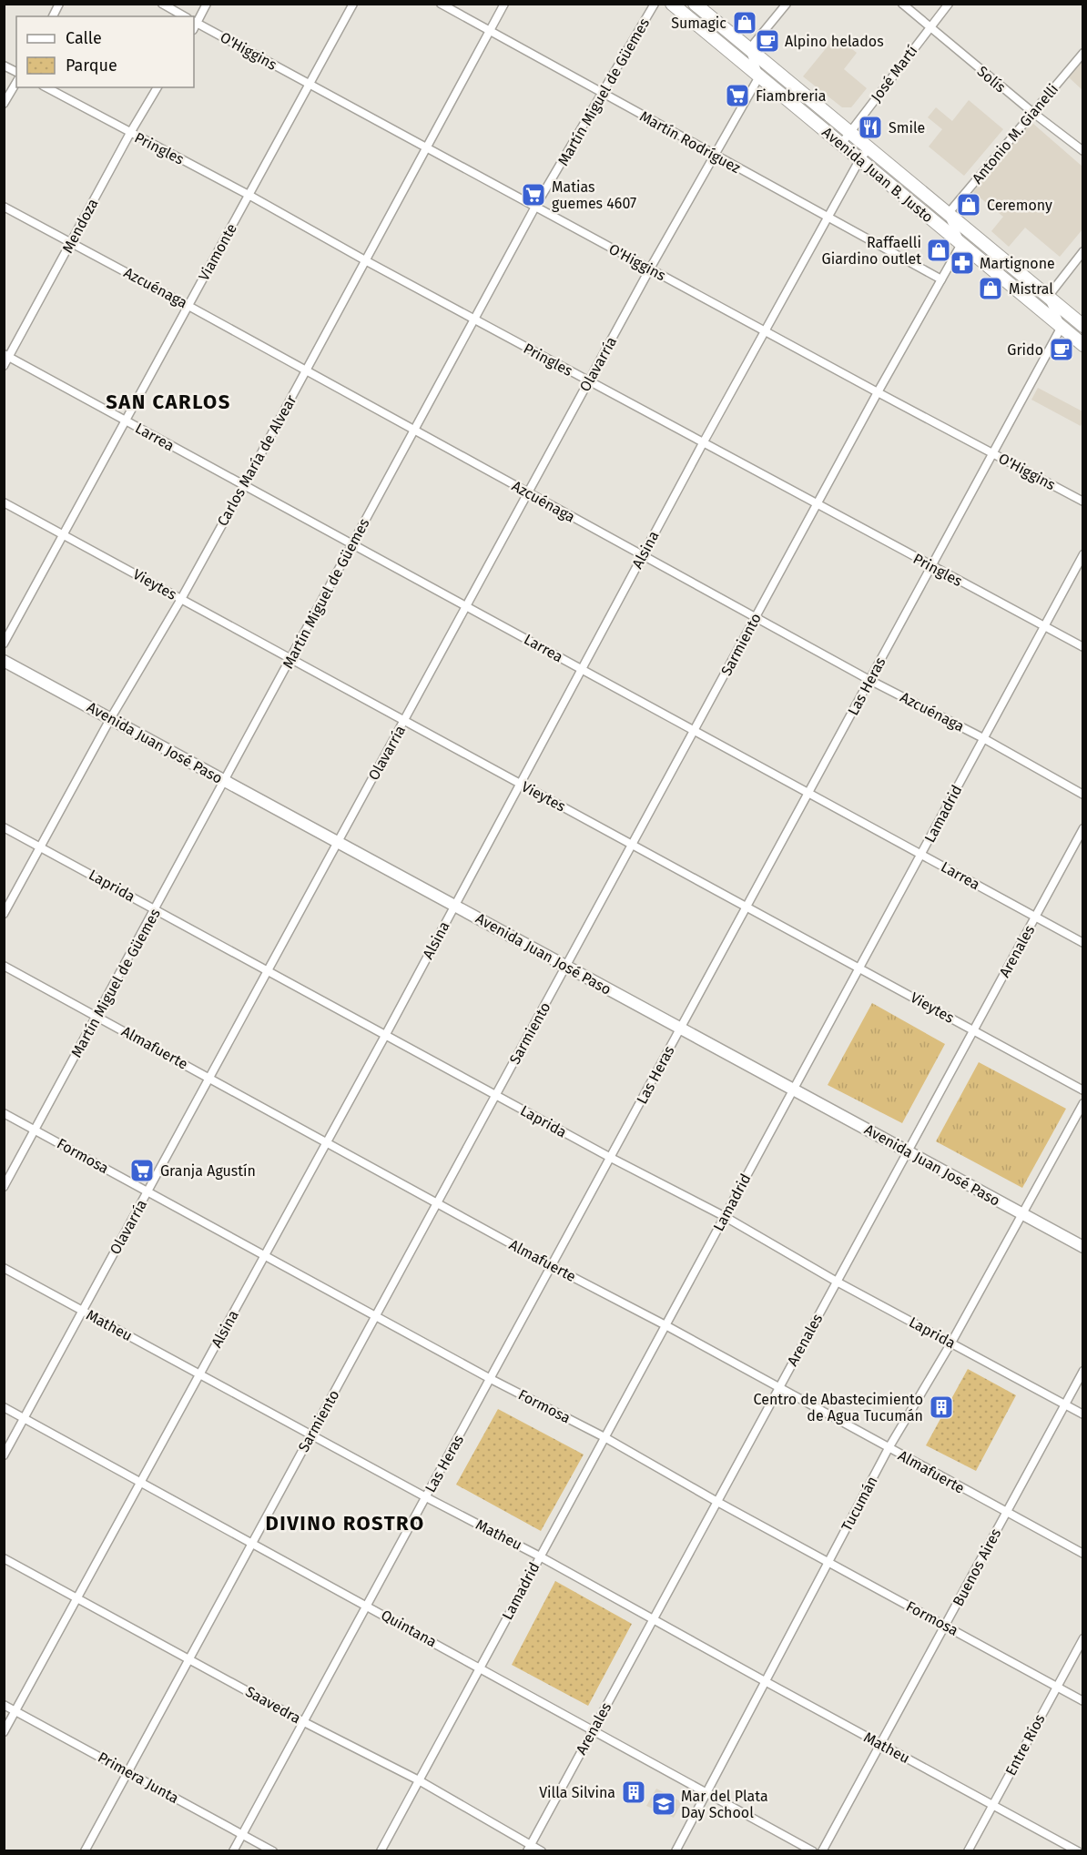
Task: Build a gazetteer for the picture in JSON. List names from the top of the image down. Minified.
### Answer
{"streets":{"main road":["Avenida Juan B. Justo","Avenida Juan José Paso"],"street":["O'Higgins","José Martí","Solís","Martín Miguel de Güemes","Antonio M. Gianelli","Martín Rodríguez","Pringles","Mendoza","Viamonte","Azcuénaga","Olavarría","Larrea","Carlos María de Alvear","Alsina","Vieytes","Sarmiento","Las Heras","Lamadrid","Laprida","Arenales","Almafuerte","Formosa","Matheu","Tucumán","Buenos Aires","Quintana","Saavedra","Entre Ríos","Primera Junta"]},"crossings":[["O'Higgins","Martín Miguel de Güemes"],["O'Higgins","Viamonte"],["O'Higgins","Olavarría"],["O'Higgins","Carlos María de Alvear"],["O'Higgins","Alsina"],["O'Higgins","Sarmiento"],["O'Higgins","Las Heras"],["José Martí","Solís"],["José Martí","Avenida Juan B. Justo"],["Solís","Antonio M. Gianelli"],["Martín Miguel de Güemes","Martín Rodríguez"],["Martín Miguel de Güemes","Pringles"],["Martín Miguel de Güemes","Azcuénaga"],["Martín Miguel de Güemes","Larrea"],["Martín Miguel de Güemes","Vieytes"],["Martín Miguel de Güemes","Avenida Juan José Paso"],["Martín Miguel de Güemes","Laprida"],["Martín Miguel de Güemes","Almafuerte"],["Martín Miguel de Güemes","Formosa"],["Antonio M. Gianelli","Avenida Juan B. Justo"],["Martín Rodríguez","Olavarría"],["Martín Rodríguez","Carlos María de Alvear"],["Martín Rodríguez","Alsina"],["Martín Rodríguez","Sarmiento"],["Pringles","Mendoza"],["Pringles","Viamonte"],["Pringles","Olavarría"],["Pringles","Carlos María de Alvear"],["Pringles","Alsina"],["Pringles","Sarmiento"],["Pringles","Las Heras"],["Pringles","Lamadrid"],["Avenida Juan B. Justo","Olavarría"],["Avenida Juan B. Justo","Alsina"],["Avenida Juan B. Justo","Sarmiento"],["Avenida Juan B. Justo","Las Heras"],["Mendoza","Azcuénaga"],["Mendoza","Larrea"],["Viamonte","Azcuénaga"],["Viamonte","Larrea"],["Viamonte","Vieytes"],["Azcuénaga","Olavarría"],["Azcuénaga","Carlos María de Alvear"],["Azcuénaga","Alsina"],["Azcuénaga","Sarmiento"],["Azcuénaga","Las Heras"],["Azcuénaga","Lamadrid"],["Olavarría","Larrea"],["Olavarría","Vieytes"],["Olavarría","Avenida Juan José Paso"],["Olavarría","Laprida"],["Olavarría","Almafuerte"],["Olavarría","Formosa"],["Olavarría","Matheu"],["Olavarría","Quintana"],["Larrea","Carlos María de Alvear"],["Larrea","Alsina"],["Larrea","Sarmiento"],["Larrea","Las Heras"],["Larrea","Lamadrid"],["Larrea","Arenales"],["Carlos María de Alvear","Vieytes"],["Carlos María de Alvear","Avenida Juan José Paso"],["Carlos María de Alvear","Laprida"],["Alsina","Vieytes"],["Alsina","Avenida Juan José Paso"],["Alsina","Laprida"],["Alsina","Almafuerte"],["Alsina","Formosa"],["Alsina","Matheu"],["Alsina","Quintana"],["Alsina","Saavedra"],["Alsina","Primera Junta"],["Vieytes","Sarmiento"],["Vieytes","Las Heras"],["Vieytes","Lamadrid"],["Vieytes","Arenales"],["Sarmiento","Avenida Juan José Paso"],["Sarmiento","Laprida"],["Sarmiento","Almafuerte"],["Sarmiento","Formosa"],["Sarmiento","Matheu"],["Sarmiento","Quintana"],["Sarmiento","Saavedra"],["Sarmiento","Primera Junta"],["Las Heras","Avenida Juan José Paso"],["Las Heras","Laprida"],["Las Heras","Almafuerte"],["Las Heras","Formosa"],["Las Heras","Matheu"],["Las Heras","Quintana"],["Las Heras","Saavedra"],["Las Heras","Primera Junta"],["Avenida Juan José Paso","Lamadrid"],["Avenida Juan José Paso","Arenales"],["Avenida Juan José Paso","Tucumán"],["Lamadrid","Laprida"],["Lamadrid","Almafuerte"],["Lamadrid","Formosa"],["Lamadrid","Matheu"],["Lamadrid","Quintana"],["Lamadrid","Saavedra"],["Laprida","Arenales"],["Laprida","Tucumán"],["Laprida","Buenos Aires"],["Arenales","Almafuerte"],["Arenales","Formosa"],["Arenales","Matheu"],["Arenales","Quintana"],["Arenales","Saavedra"],["Almafuerte","Tucumán"],["Almafuerte","Buenos Aires"],["Formosa","Tucumán"],["Formosa","Buenos Aires"],["Formosa","Entre Ríos"],["Matheu","Tucumán"],["Matheu","Buenos Aires"],["Matheu","Entre Ríos"],["Tucumán","Quintana"]],"districts":["SAN CARLOS","DIVINO ROSTRO"],"places":{"shop":["Sumagic","Ceremony","Raffaelli Giardino outlet","Mistral"],"cafe":["Alpino helados","Grido"],"supermarket":["Fiambreria","Matias guemes 4607","Granja Agustín"],"restaurant":["Smile"],"pharmacy":["Martignone"],"building":["Centro de Abastecimiento de Agua Tucumán","Villa Silvina"],"school or university":["Mar del Plata Day School"]},"legend":["Calle","Parque"]}
